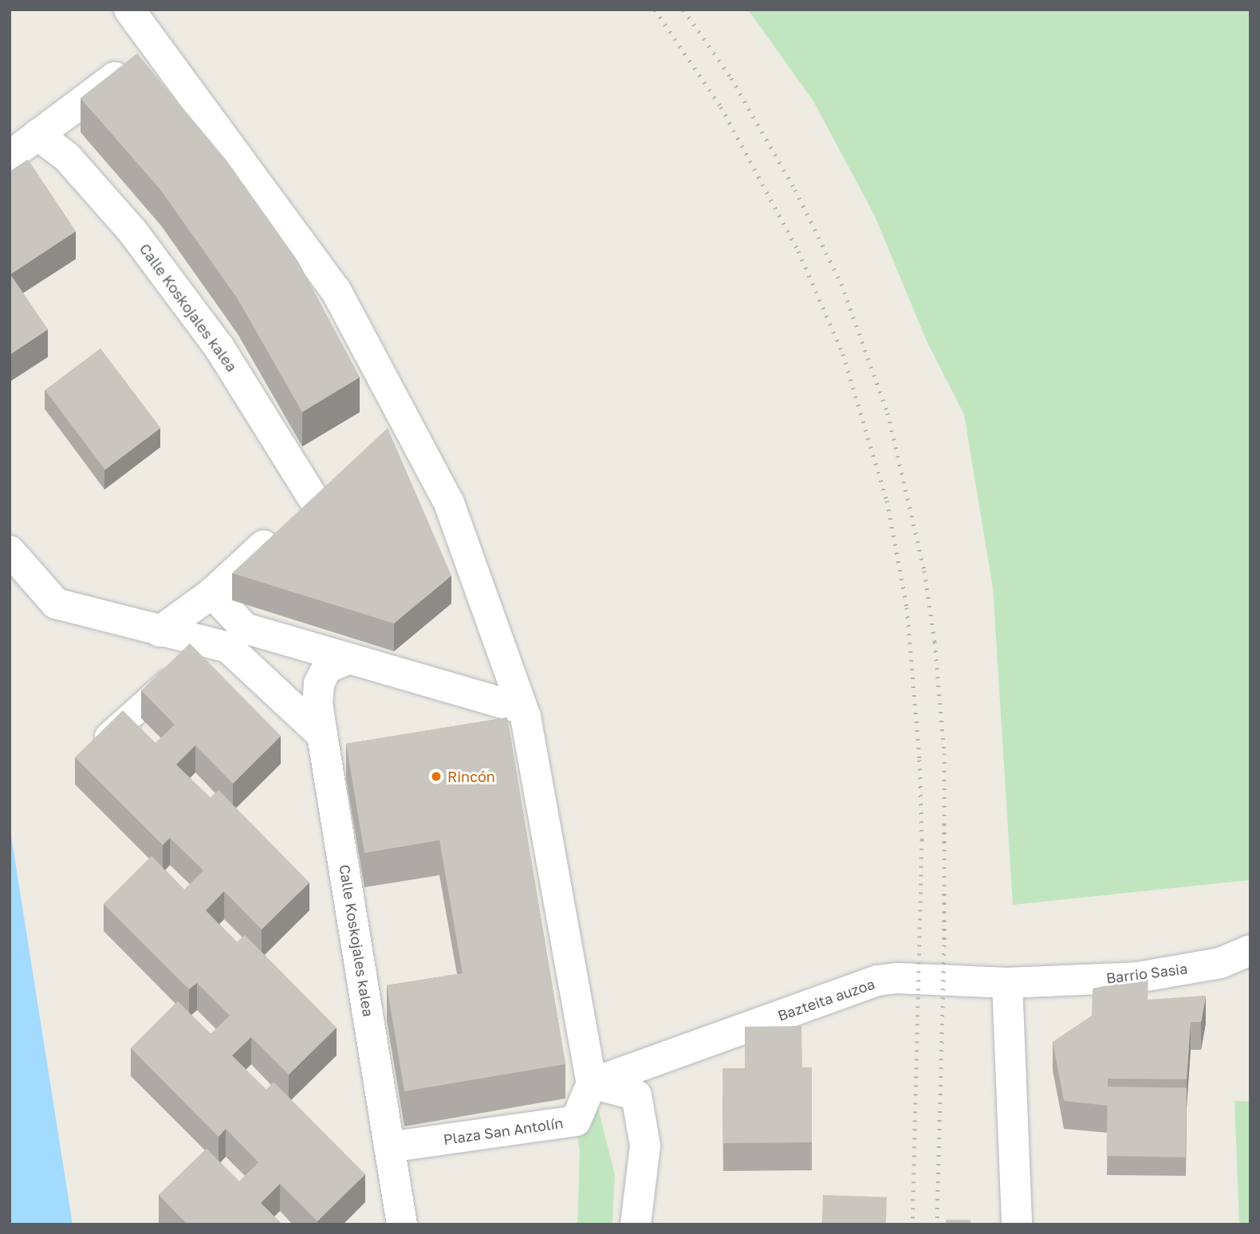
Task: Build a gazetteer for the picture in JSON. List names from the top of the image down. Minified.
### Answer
{"streets":{"street":["Calle Koskojales kalea","Barrio Sasia","Bazteita auzoa","Plaza San Antolín"]},"crossings":[["Calle Koskojales kalea","Plaza San Antolín"],["Barrio Sasia","Bazteita auzoa"],["Bazteita auzoa","Plaza San Antolín"]],"places":["Rincón"]}
